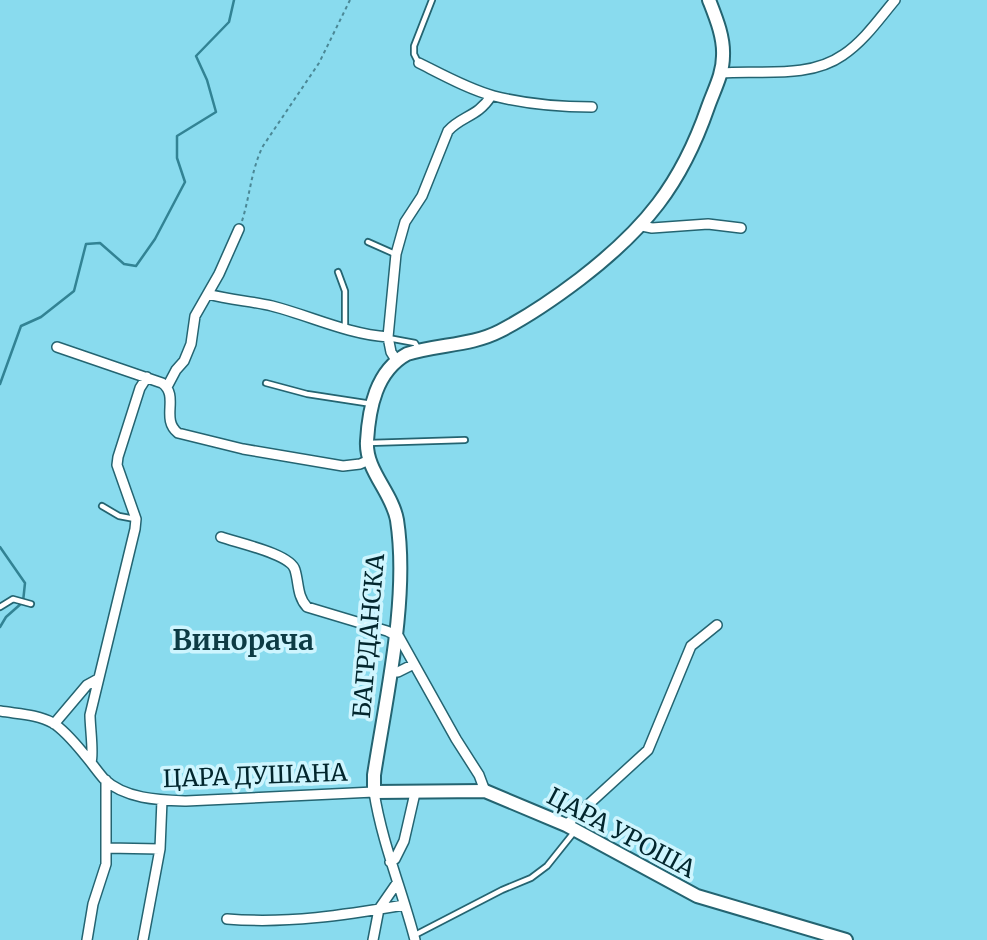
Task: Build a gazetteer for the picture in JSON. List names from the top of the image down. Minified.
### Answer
{"streets":{"street":["БАГРДАНСКА","ЦАРА ДУШАНА","ЦАРА УРОША"]},"crossings":[["БАГРДАНСКА","ЦАРА ДУШАНА"],["БАГРДАНСКА","ЦАРА УРОША"],["ЦАРА ДУШАНА","ЦАРА УРОША"]],"districts":["Винорача"]}
